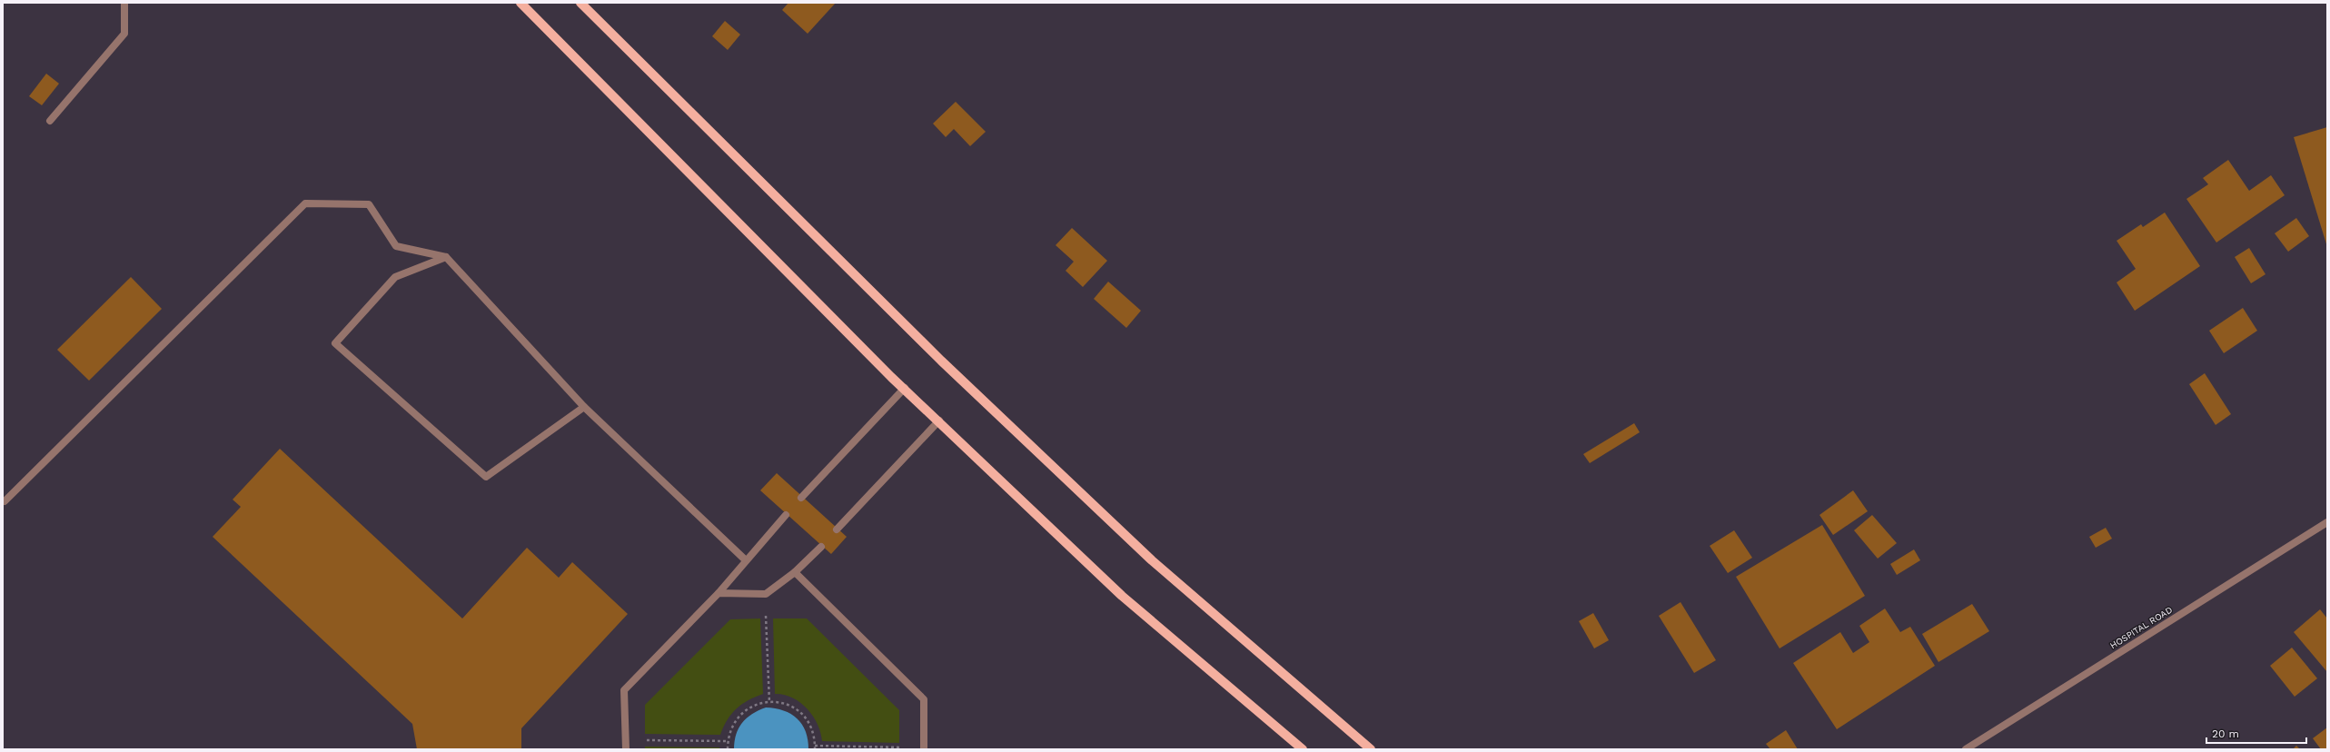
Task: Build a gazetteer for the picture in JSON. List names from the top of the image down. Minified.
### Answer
{"streets":{"street":["HOSPITAL ROAD"]},"scale_bar":"20 m"}
